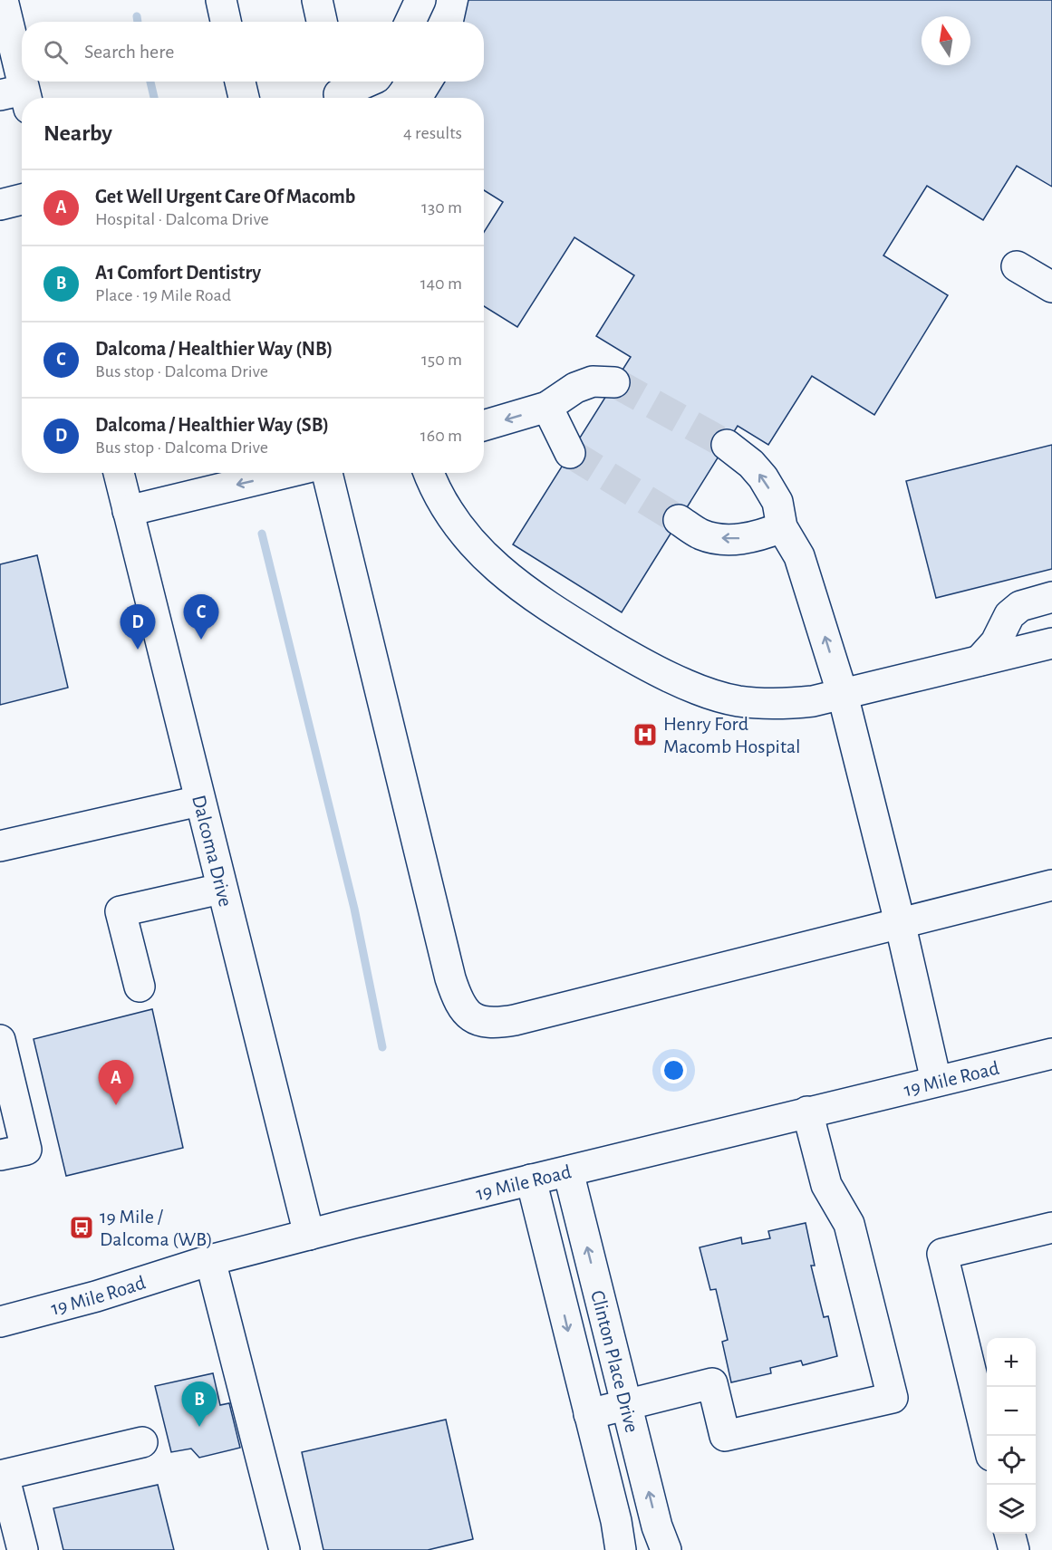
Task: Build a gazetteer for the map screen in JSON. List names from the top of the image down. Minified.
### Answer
{"streets":{"street":["Dalcoma Drive","19 Mile Road","Clinton Place Drive"]},"crossings":[["Dalcoma Drive","19 Mile Road"],["19 Mile Road","Clinton Place Drive"]],"places":{"hospital":["Henry Ford Macomb Hospital"],"bus stop":["19 Mile / Dalcoma (WB)"]},"north":"top","page":{"search":"Search here","heading":["Nearby","4 results"],"list":[{"mark":"A","name":"Get Well Urgent Care Of Macomb","note":"Hospital · Dalcoma Drive","value":"130 m"},{"mark":"B","name":"A1 Comfort Dentistry","note":"Place · 19 Mile Road","value":"140 m"},{"mark":"C","name":"Dalcoma / Healthier Way (NB)","note":"Bus stop · Dalcoma Drive","value":"150 m"},{"mark":"D","name":"Dalcoma / Healthier Way (SB)","note":"Bus stop · Dalcoma Drive","value":"160 m"}],"pins":["C","D","A","B"],"map_buttons":["+","−"]}}
